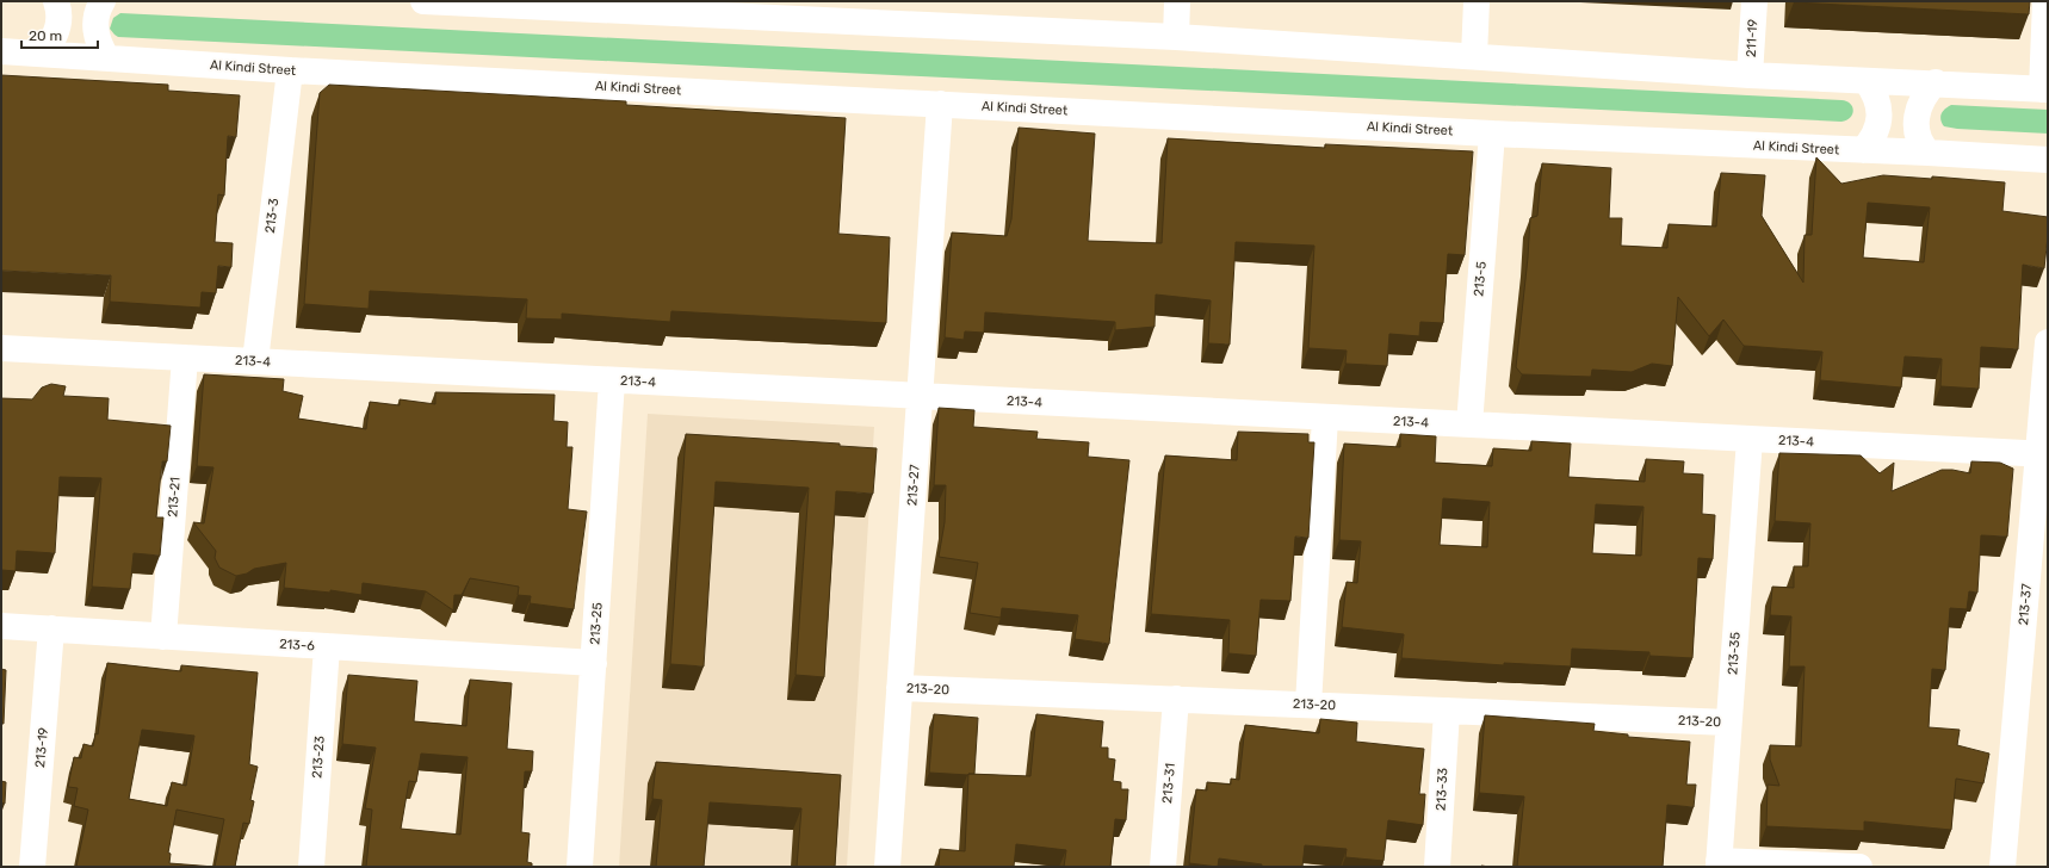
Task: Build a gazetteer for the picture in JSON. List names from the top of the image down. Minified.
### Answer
{"streets":{"street":["211-19","Al Kindi Street","213-3","213-5","213-4","213-27","213-21","213-37","213-25","213-6","213-35","213-20","213-19","213-23","213-31","213-33"]},"crossings":[["Al Kindi Street","213-3"],["Al Kindi Street","213-5"],["Al Kindi Street","213-27"],["213-3","213-4"],["213-5","213-4"],["213-4","213-27"],["213-4","213-21"],["213-4","213-37"],["213-4","213-25"],["213-4","213-35"],["213-27","213-20"],["213-21","213-6"],["213-25","213-6"],["213-6","213-19"],["213-6","213-23"],["213-35","213-20"],["213-20","213-31"],["213-20","213-33"]],"scale_bar":"20 m"}
